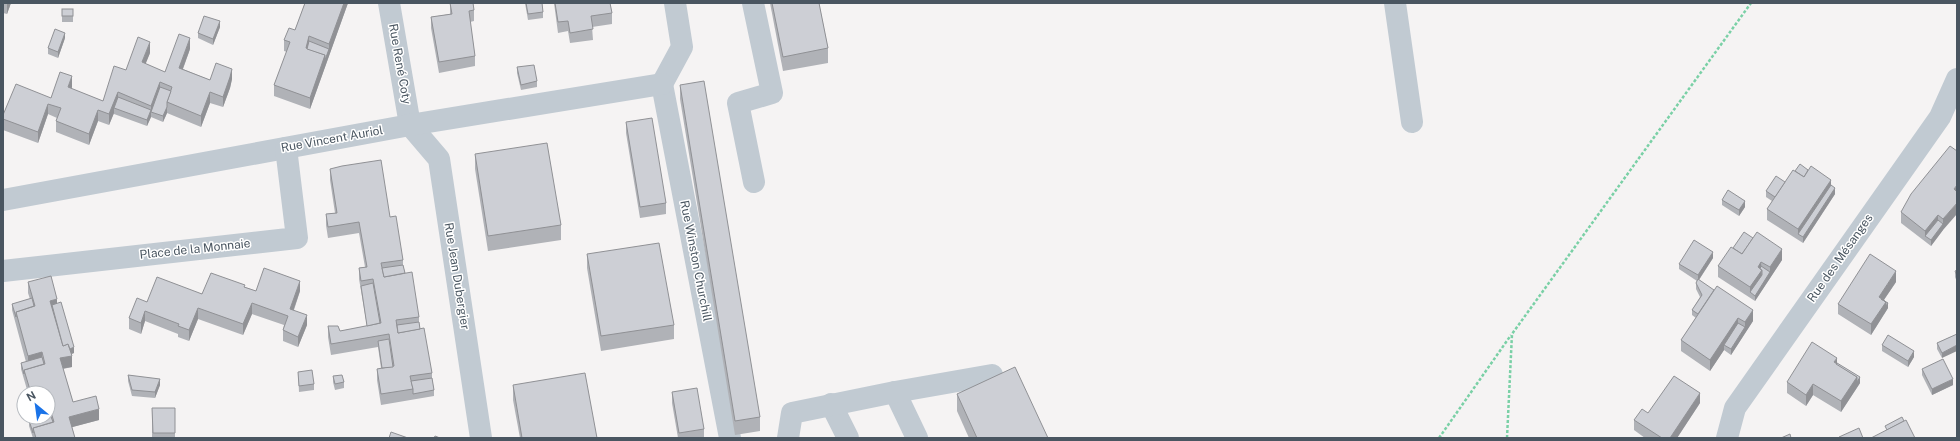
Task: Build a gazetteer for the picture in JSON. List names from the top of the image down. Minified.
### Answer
{"streets":{"street":["Rue René Coty","Rue Vincent Auriol","Place de la Monnaie","Rue des Mésanges","Rue Winston Churchill","Rue Jean Dubergier"]},"crossings":[["Rue René Coty","Rue Vincent Auriol"],["Rue René Coty","Rue Jean Dubergier"],["Rue Vincent Auriol","Place de la Monnaie"],["Rue Vincent Auriol","Rue Winston Churchill"],["Rue Vincent Auriol","Rue Jean Dubergier"]],"north":"top left"}
